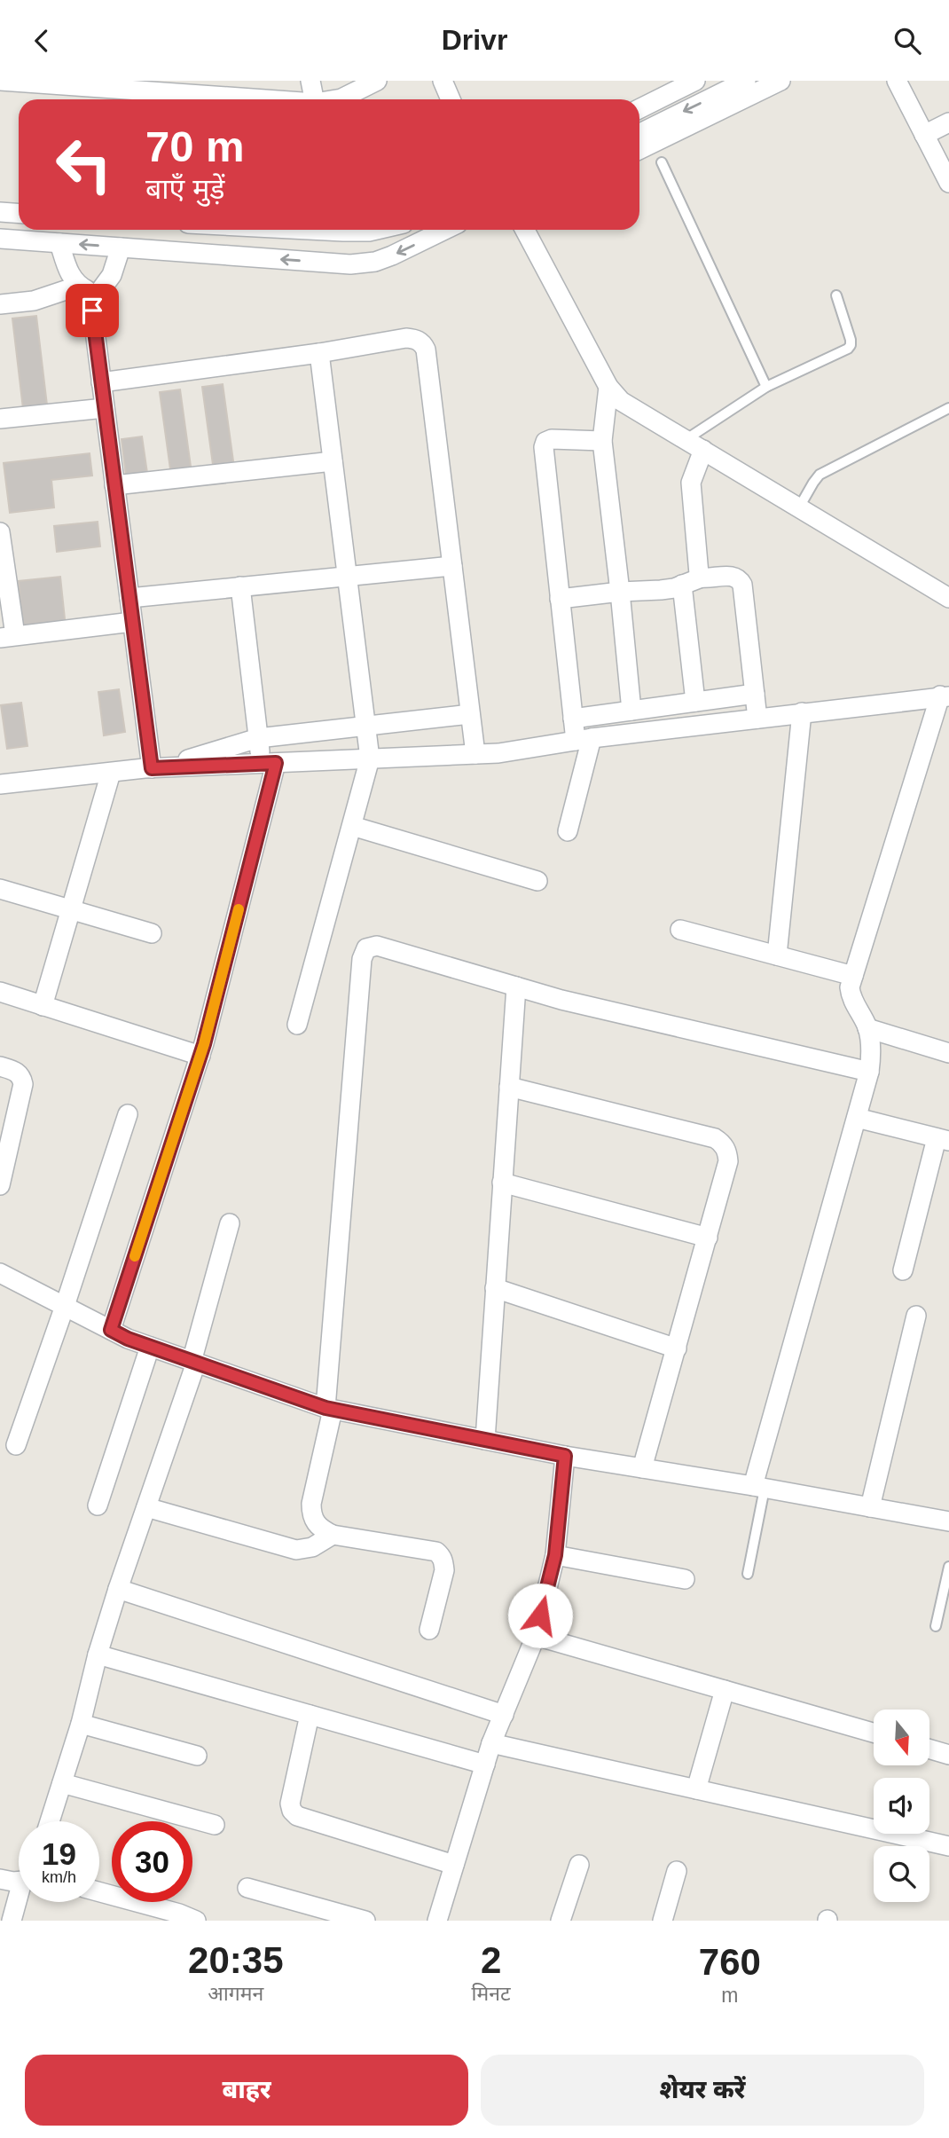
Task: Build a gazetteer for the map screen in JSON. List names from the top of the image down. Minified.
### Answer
{"north":"bottom","page":{"header":"Drivr","turn":["70 m","बाएँ मुड़ें"],"speed":"19 km/h","limit":"30","eta":["20:35","आगमन","2","मिनट","760","m"],"buttons":["बाहर","शेयर करें"]}}
